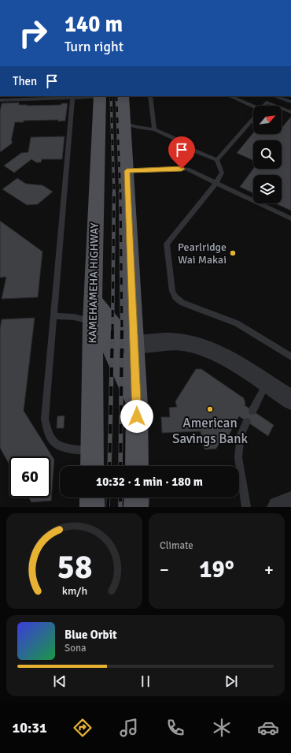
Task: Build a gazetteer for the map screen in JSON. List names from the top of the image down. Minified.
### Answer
{"streets":{"main road":["KAMEHAMEHA HIGHWAY"]},"places":["Pearlridge Wai Makai","American Savings Bank"],"north":"top right","page":{"turn":["140 m","Turn right"],"then":"Then","limit":"60","trip":"10:32 · 1 min · 180 m","tile":"Climate","heat":["−","19°","+"],"song":["Blue Orbit","Sona"],"tabs":"10:31","gauge":["58","km/h"]}}
